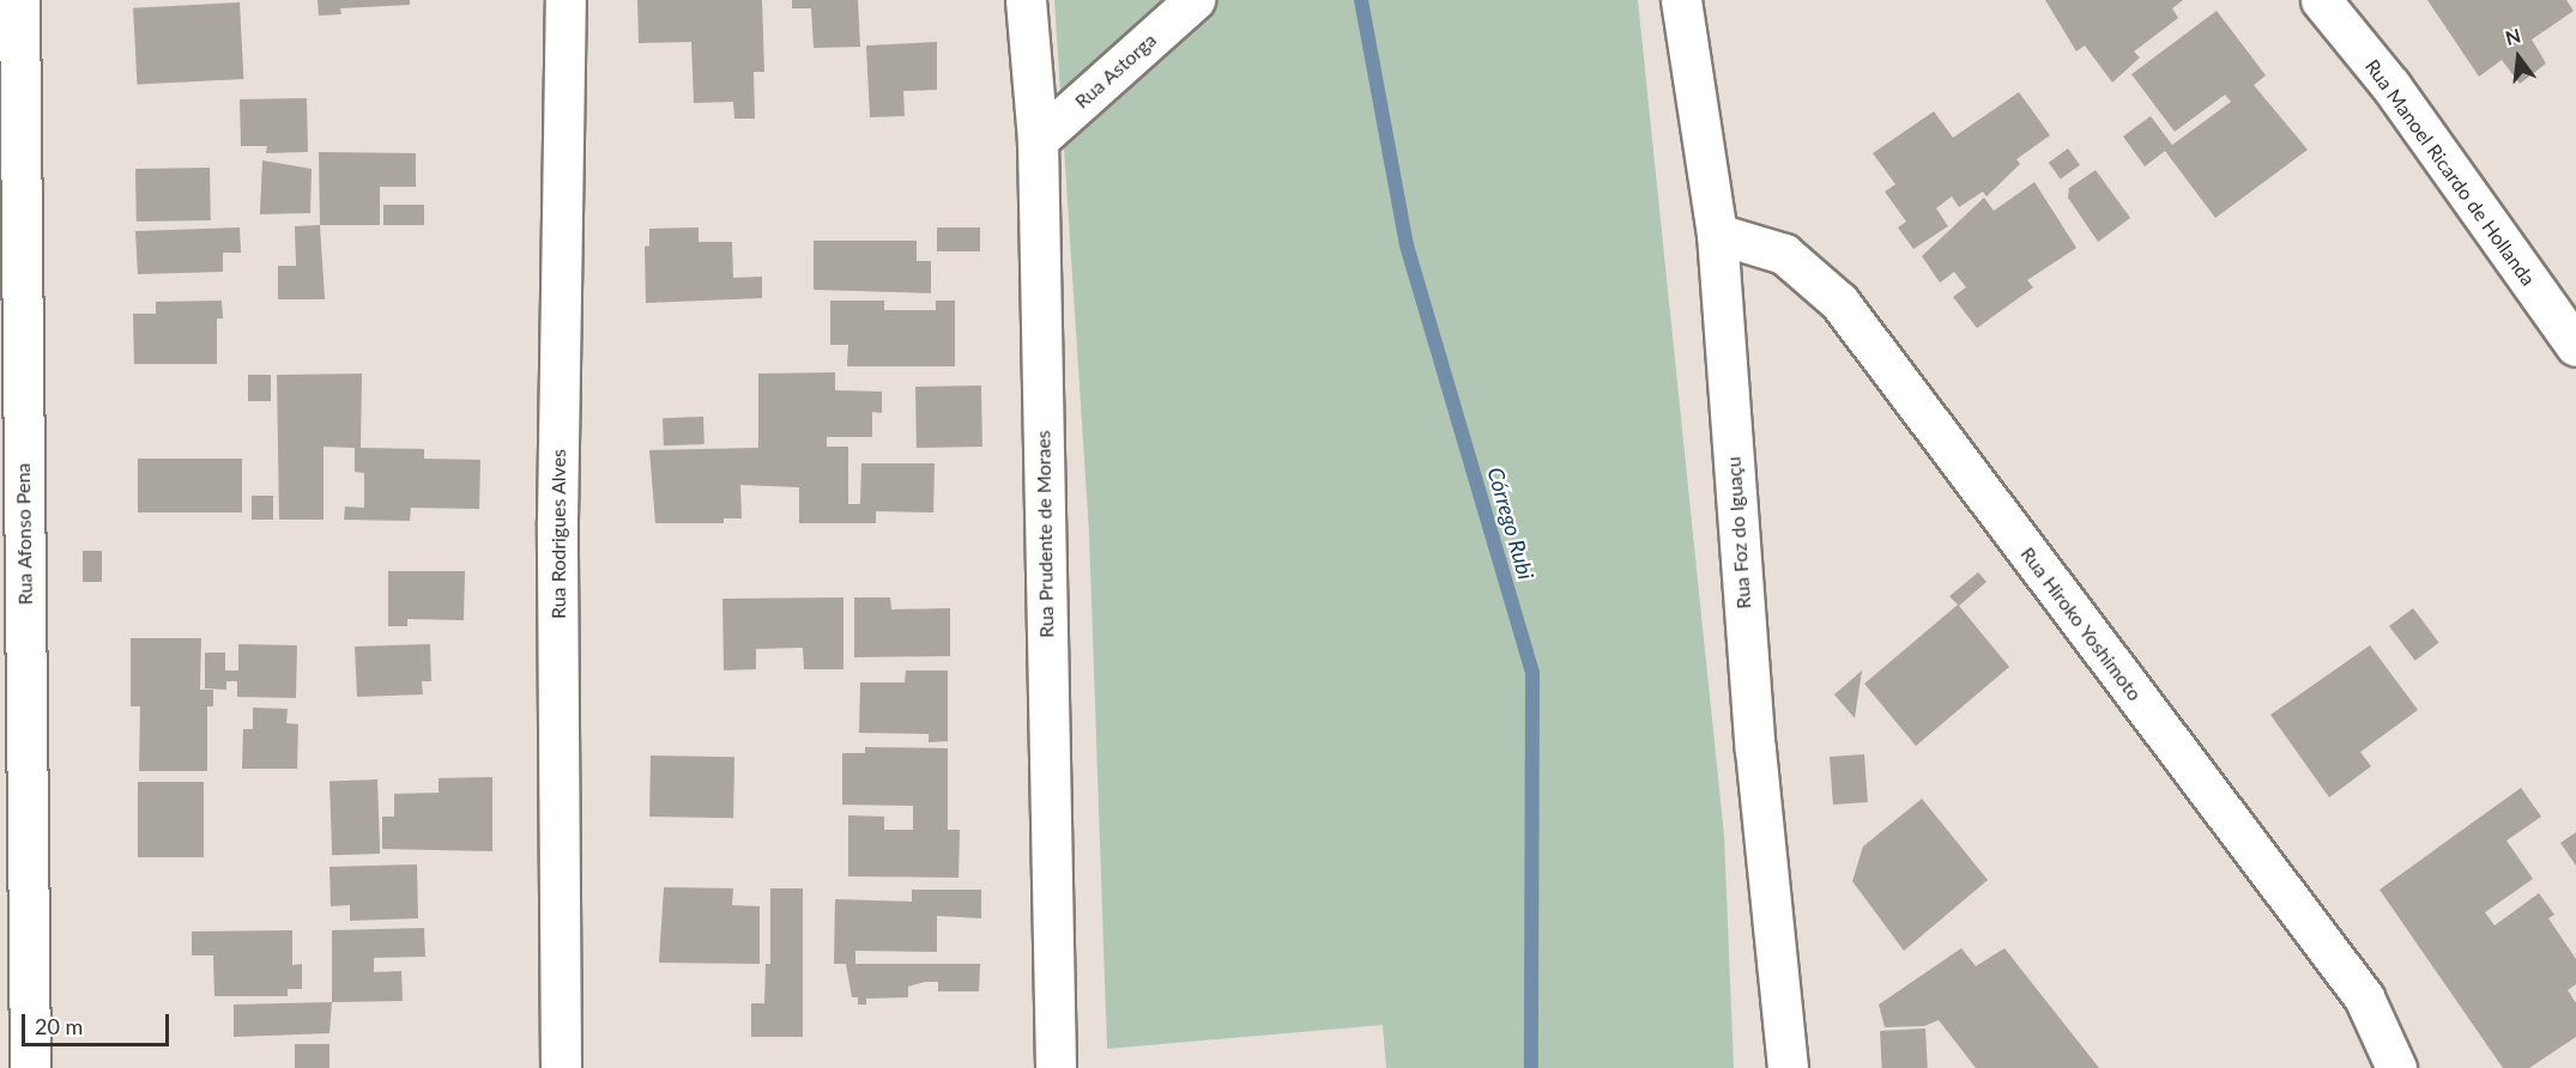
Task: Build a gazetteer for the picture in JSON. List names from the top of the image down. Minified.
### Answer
{"streets":{"street":["Rua Astorga","Rua Manoel Ricardo de Hollanda","Rua Foz do Iguaçu","Rua Afonso Pena","Rua Rodrigues Alves","Rua Prudente de Moraes","Rua Hiroko Yoshimoto"]},"crossings":[["Rua Astorga","Rua Prudente de Moraes"],["Rua Foz do Iguaçu","Rua Hiroko Yoshimoto"]],"water":["Córrego Rubi"],"scale_bar":"20 m","north":"top"}
